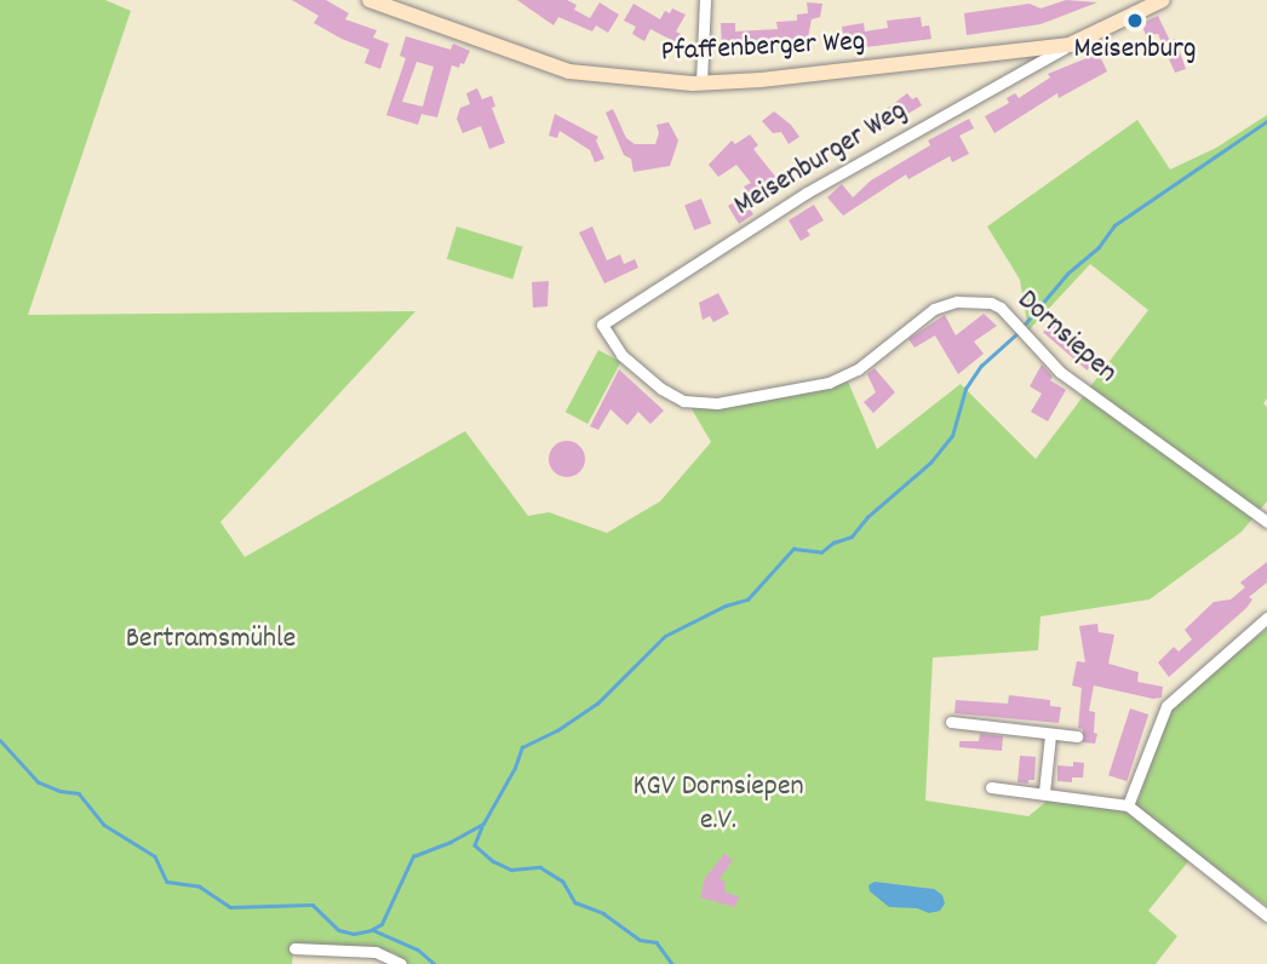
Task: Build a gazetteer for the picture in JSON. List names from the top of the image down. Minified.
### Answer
{"streets":{"main road":["Pfaffenberger Weg"],"street":["Meisenburger Weg","Dornsiepen"]},"crossings":[["Pfaffenberger Weg","Meisenburger Weg"],["Meisenburger Weg","Dornsiepen"]],"parks":["Bertramsmühle","KGV Dornsiepen e.V."],"places":["Meisenburg"]}
